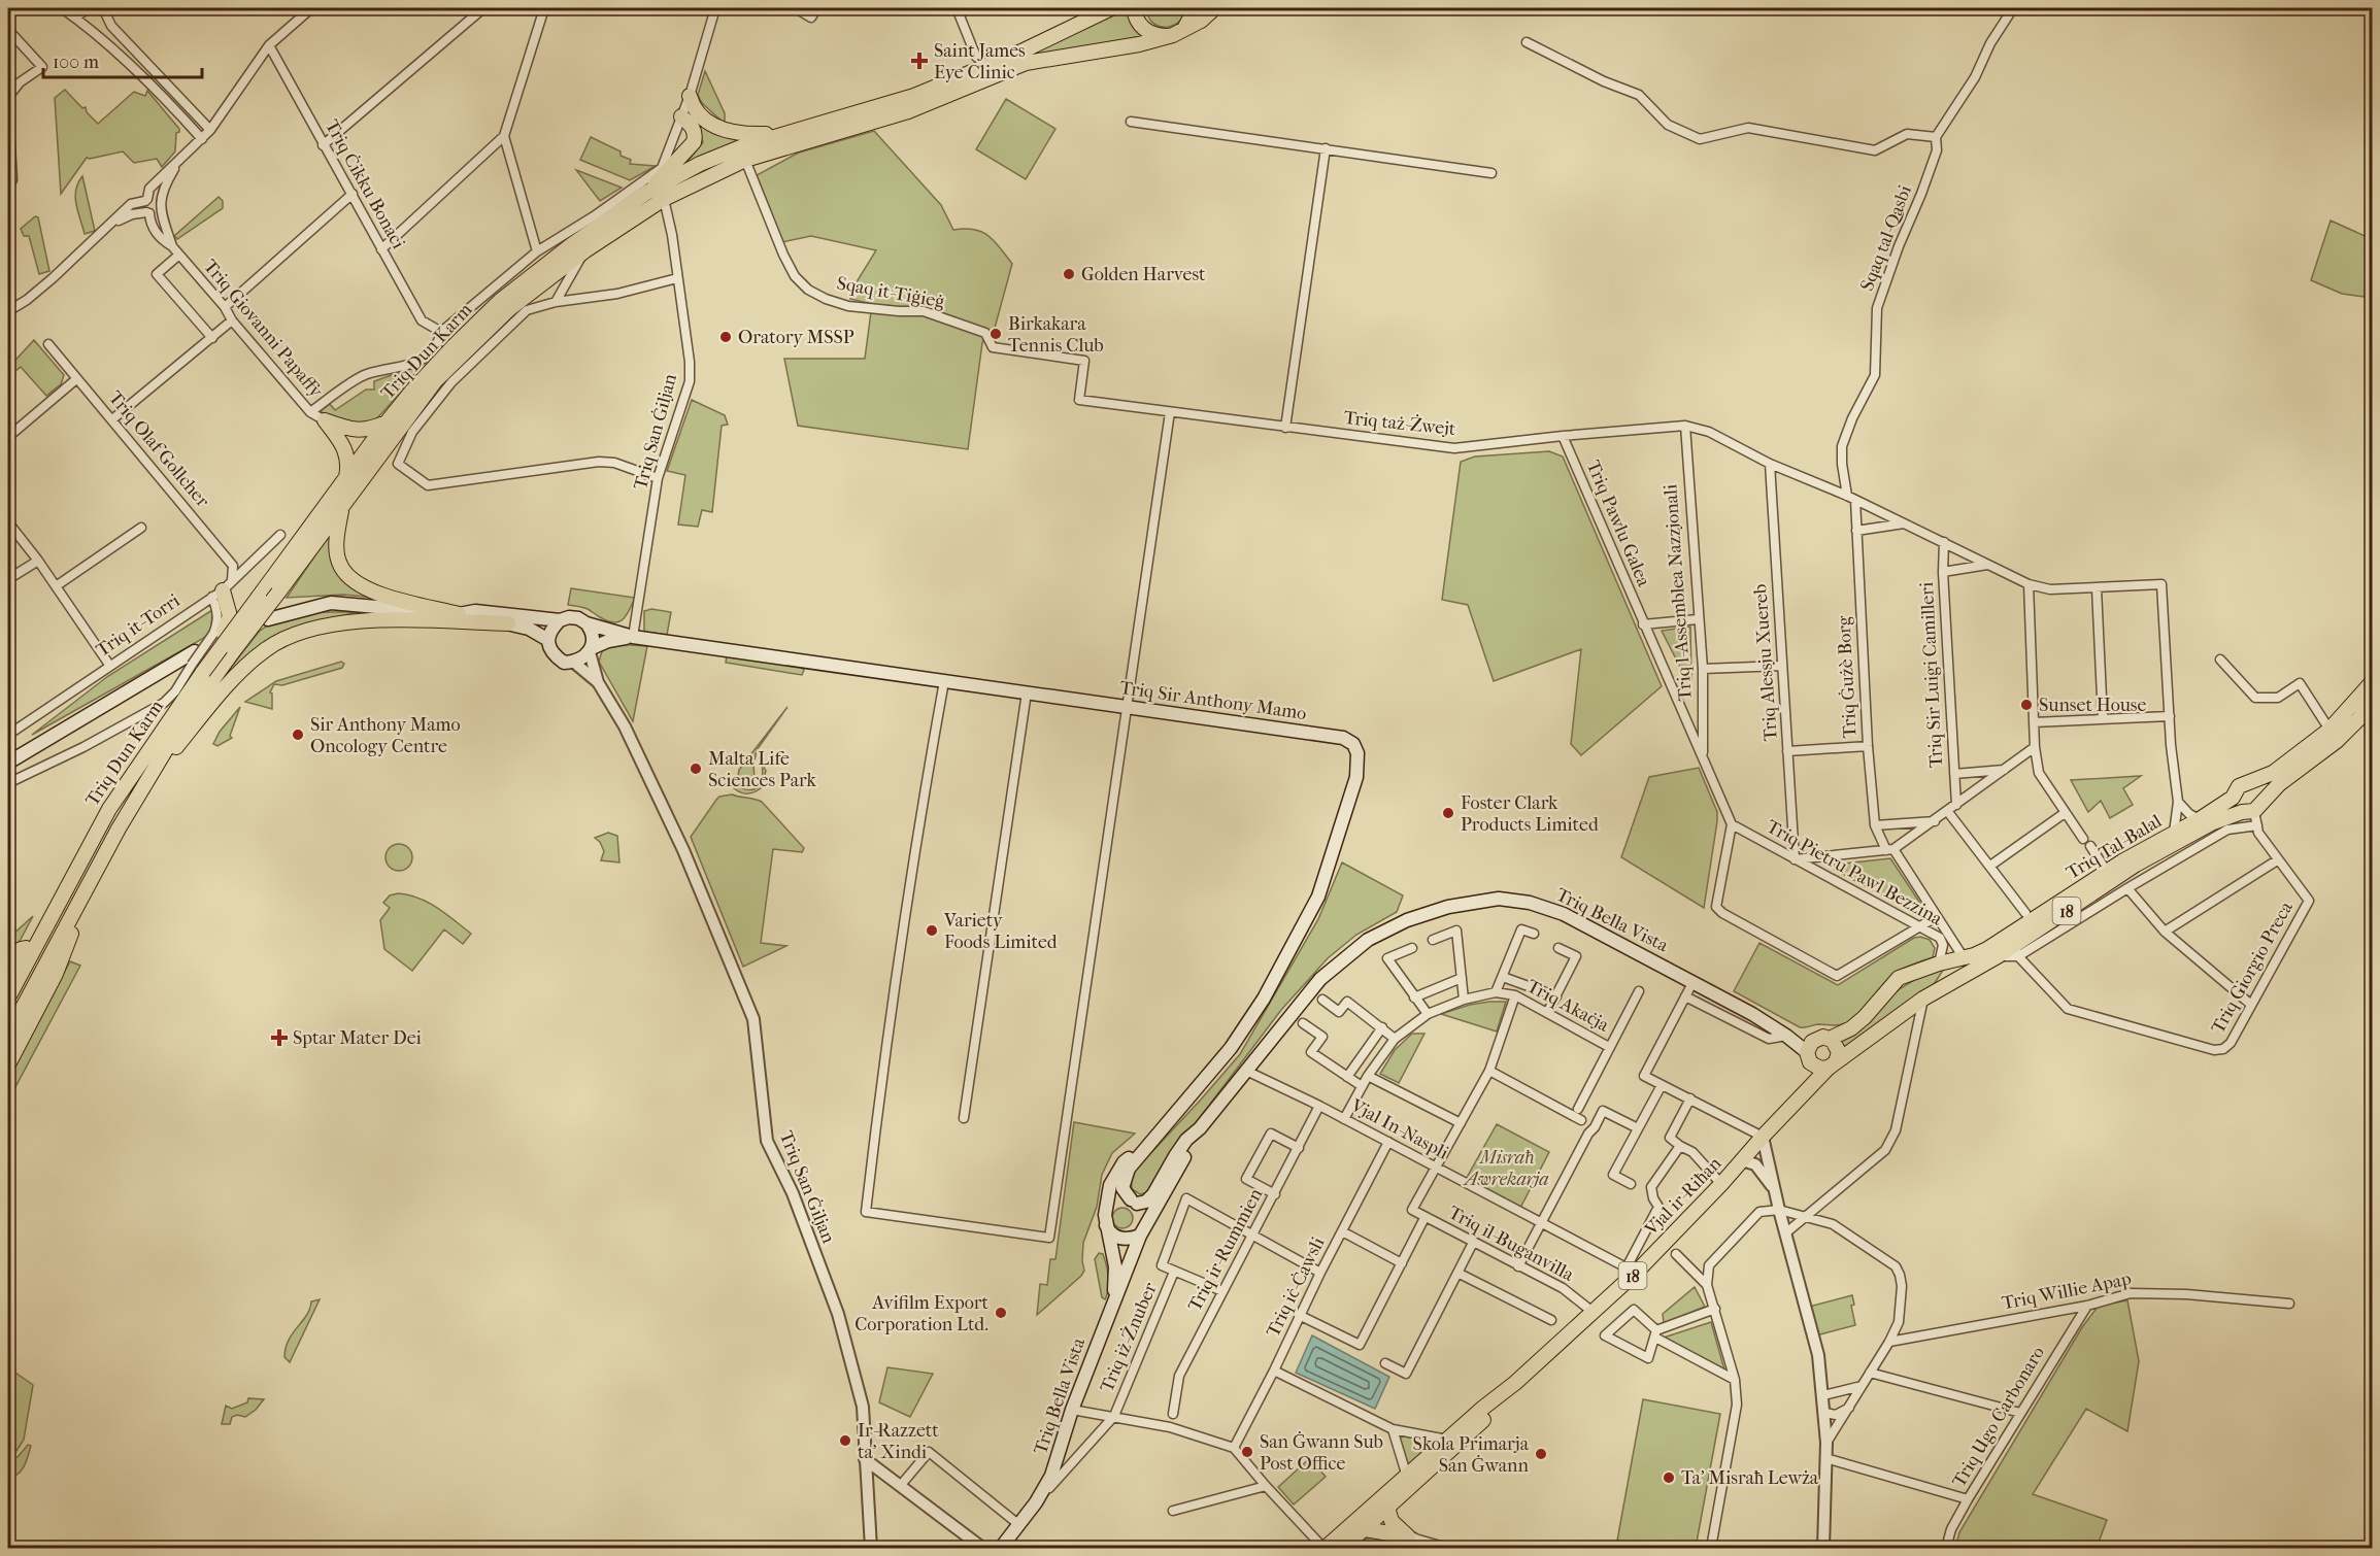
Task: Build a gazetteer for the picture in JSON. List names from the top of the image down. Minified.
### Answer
{"streets":{"main road":["Triq Dun Karm","Triq Sir Anthony Mamo","Triq Tal-Balal","18","Triq Bella Vista","Vjal ir-Riħan"],"street":["Triq Ċikku Bonaci","Sqaq tal-Qasbi","Sqaq it-Tiġieġ","Triq Giovanni Papaffy","Triq taż-Żwejt","Triq San Ġiljan","Triq Olaf Gollcher","Triq Pawlu Galea","Triq l-Assemblea Nazzjonali","Triq it-Torri","Triq Alessju Xuereb","Triq Sir Luigi Camilleri","Triq Ġużè Borg","Triq Pietru Pawl Bezzina","Triq Giorgio Preca","Triq Akaċja","Vjal In-Naspli","Triq il-Buganvilla","Triq ir-Rummien","Triq iċ-Ċawsli","Triq Willie Apap","Triq iż-Żnuber","Triq Ugo Carbonaro"]},"crossings":[["Triq Ċikku Bonaci","Triq Dun Karm"],["Sqaq tal-Qasbi","Triq taż-Żwejt"],["Sqaq tal-Qasbi","Triq Ġużè Borg"],["Sqaq it-Tiġieġ","Triq Dun Karm"],["Sqaq it-Tiġieġ","Triq taż-Żwejt"],["Triq Giovanni Papaffy","Triq Dun Karm"],["Triq Dun Karm","Triq San Ġiljan"],["Triq taż-Żwejt","Triq Pawlu Galea"],["Triq taż-Żwejt","Triq l-Assemblea Nazzjonali"],["Triq taż-Żwejt","Triq Alessju Xuereb"],["Triq taż-Żwejt","Triq Sir Luigi Camilleri"],["Triq taż-Żwejt","Triq Ġużè Borg"],["Triq San Ġiljan","Triq Sir Anthony Mamo"],["Triq Olaf Gollcher","Triq it-Torri"],["Triq Pawlu Galea","Triq l-Assemblea Nazzjonali"],["Triq Pawlu Galea","Triq Pietru Pawl Bezzina"],["Triq Alessju Xuereb","Triq Pietru Pawl Bezzina"],["Triq Ġużè Borg","Triq Tal-Balal"],["Triq Sir Anthony Mamo","Triq Bella Vista"],["Triq Tal-Balal","Triq Pietru Pawl Bezzina"],["Triq Tal-Balal","18"],["Triq Tal-Balal","Triq Bella Vista"],["Triq Tal-Balal","Triq Giorgio Preca"],["Triq Tal-Balal","Vjal ir-Riħan"],["18","Triq Bella Vista"],["18","Vjal ir-Riħan"],["Triq Bella Vista","Vjal In-Naspli"],["Triq Bella Vista","Vjal ir-Riħan"],["Triq Bella Vista","Triq iż-Żnuber"],["Triq Akaċja","Vjal In-Naspli"],["Vjal In-Naspli","Vjal ir-Riħan"],["Vjal In-Naspli","Triq il-Buganvilla"],["Vjal In-Naspli","Triq ir-Rummien"],["Vjal In-Naspli","Triq iċ-Ċawsli"],["Vjal ir-Riħan","Triq il-Buganvilla"],["Triq Willie Apap","Triq Ugo Carbonaro"]],"parks":["Misraħ Awrekarja"],"places":{"health":["Saint James Eye Clinic","Sptar Mater Dei"],"other":["Golden Harvest","Birkakara Tennis Club","Oratory MSSP","Sunset House","Sir Anthony Mamo Oncology Centre","Malta Life Sciences Park","Foster Clark Products Limited","Variety Foods Limited","Avifilm Export Corporation Ltd.","Ir-Razzett ta' Xindi","San Ġwann Sub Post Office","Skola Primarja San Ġwann","Ta' Misraħ Lewża"]},"scale_bar":"100 m"}
